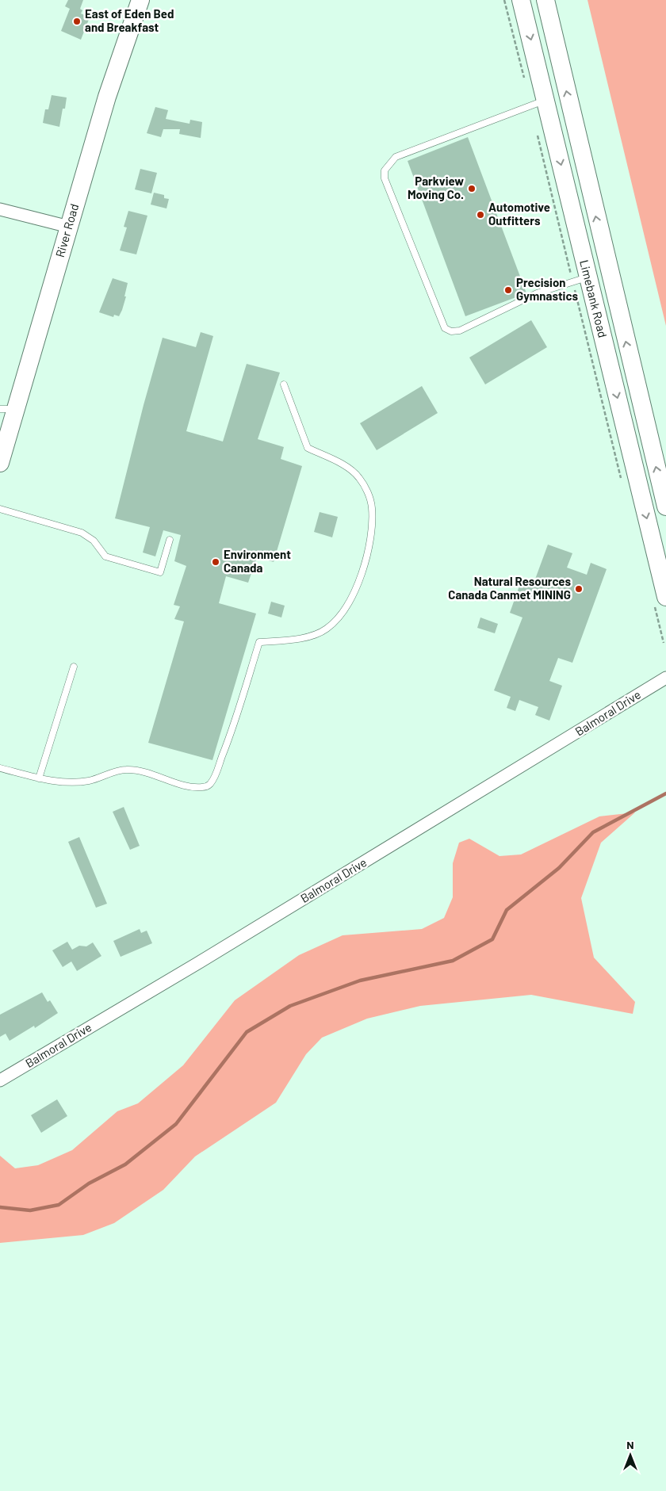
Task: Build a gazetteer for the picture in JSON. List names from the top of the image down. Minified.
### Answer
{"streets":{"main road":["River Road","Limebank Road"],"street":["Balmoral Drive"]},"places":["East of Eden Bed and Breakfast","Parkview Moving Co.","Automotive Outfitters","Precision Gymnastics","Environment Canada","Natural Resources Canada Canmet MINING"],"north":"top"}
